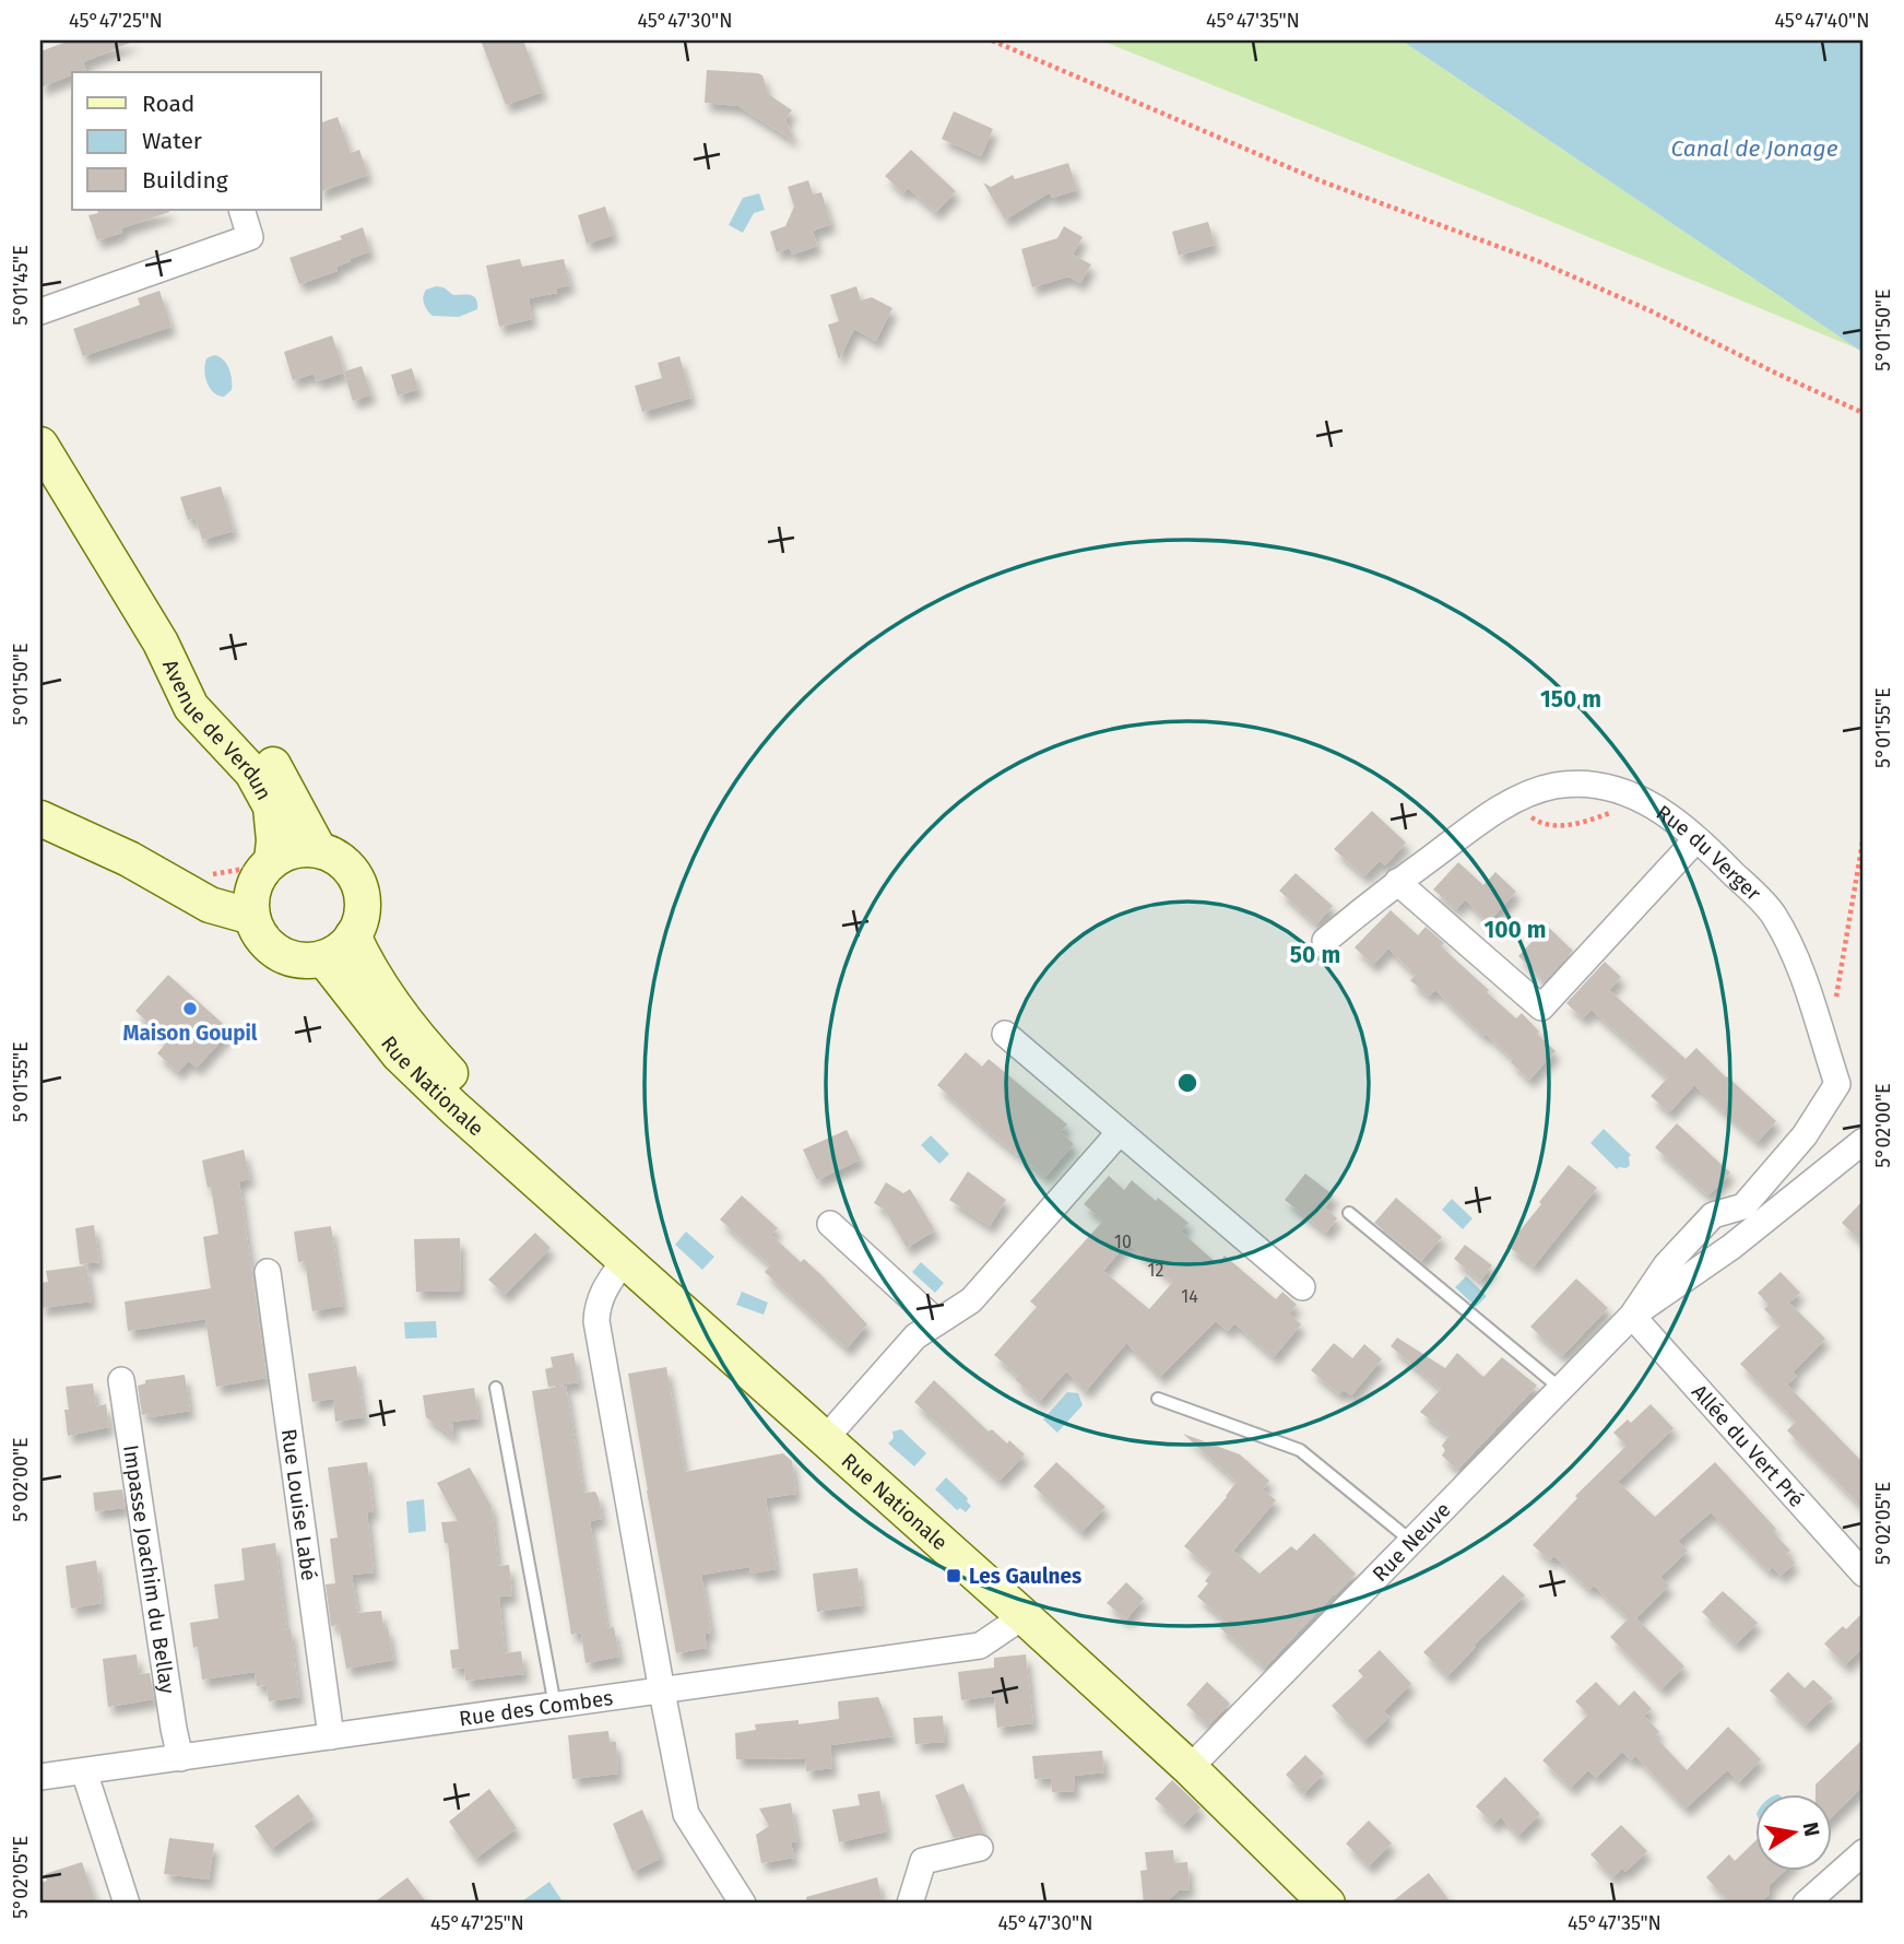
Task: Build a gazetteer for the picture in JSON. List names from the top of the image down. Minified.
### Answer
{"streets":{"main road":["Avenue de Verdun","Rue Nationale"],"street":["Rue du Verger","Allée du Vert Pré","Rue Louise Labé","Rue Neuve","Impasse Joachim du Bellay","Rue des Combes"]},"crossings":[["Avenue de Verdun","Rue Nationale"],["Rue du Verger","Rue Neuve"],["Rue Nationale","Rue Neuve"],["Rue Nationale","Rue des Combes"],["Allée du Vert Pré","Rue Neuve"],["Rue Louise Labé","Rue des Combes"],["Impasse Joachim du Bellay","Rue des Combes"]],"water":["Canal de Jonage"],"places":{"other":["Maison Goupil"],"transit":["Les Gaulnes"]},"house_numbers":["10","12","14"],"legend":["Road","Water","Building"],"north":"right","coordinates":["45°47'25\"N","45°47'30\"N","45°47'35\"N","45°47'40\"N","5°01'45\"E","5°01'50\"E","5°01'55\"E","5°02'00\"E","5°02'05\"E"],"rings":["150 m","100 m","50 m"]}
